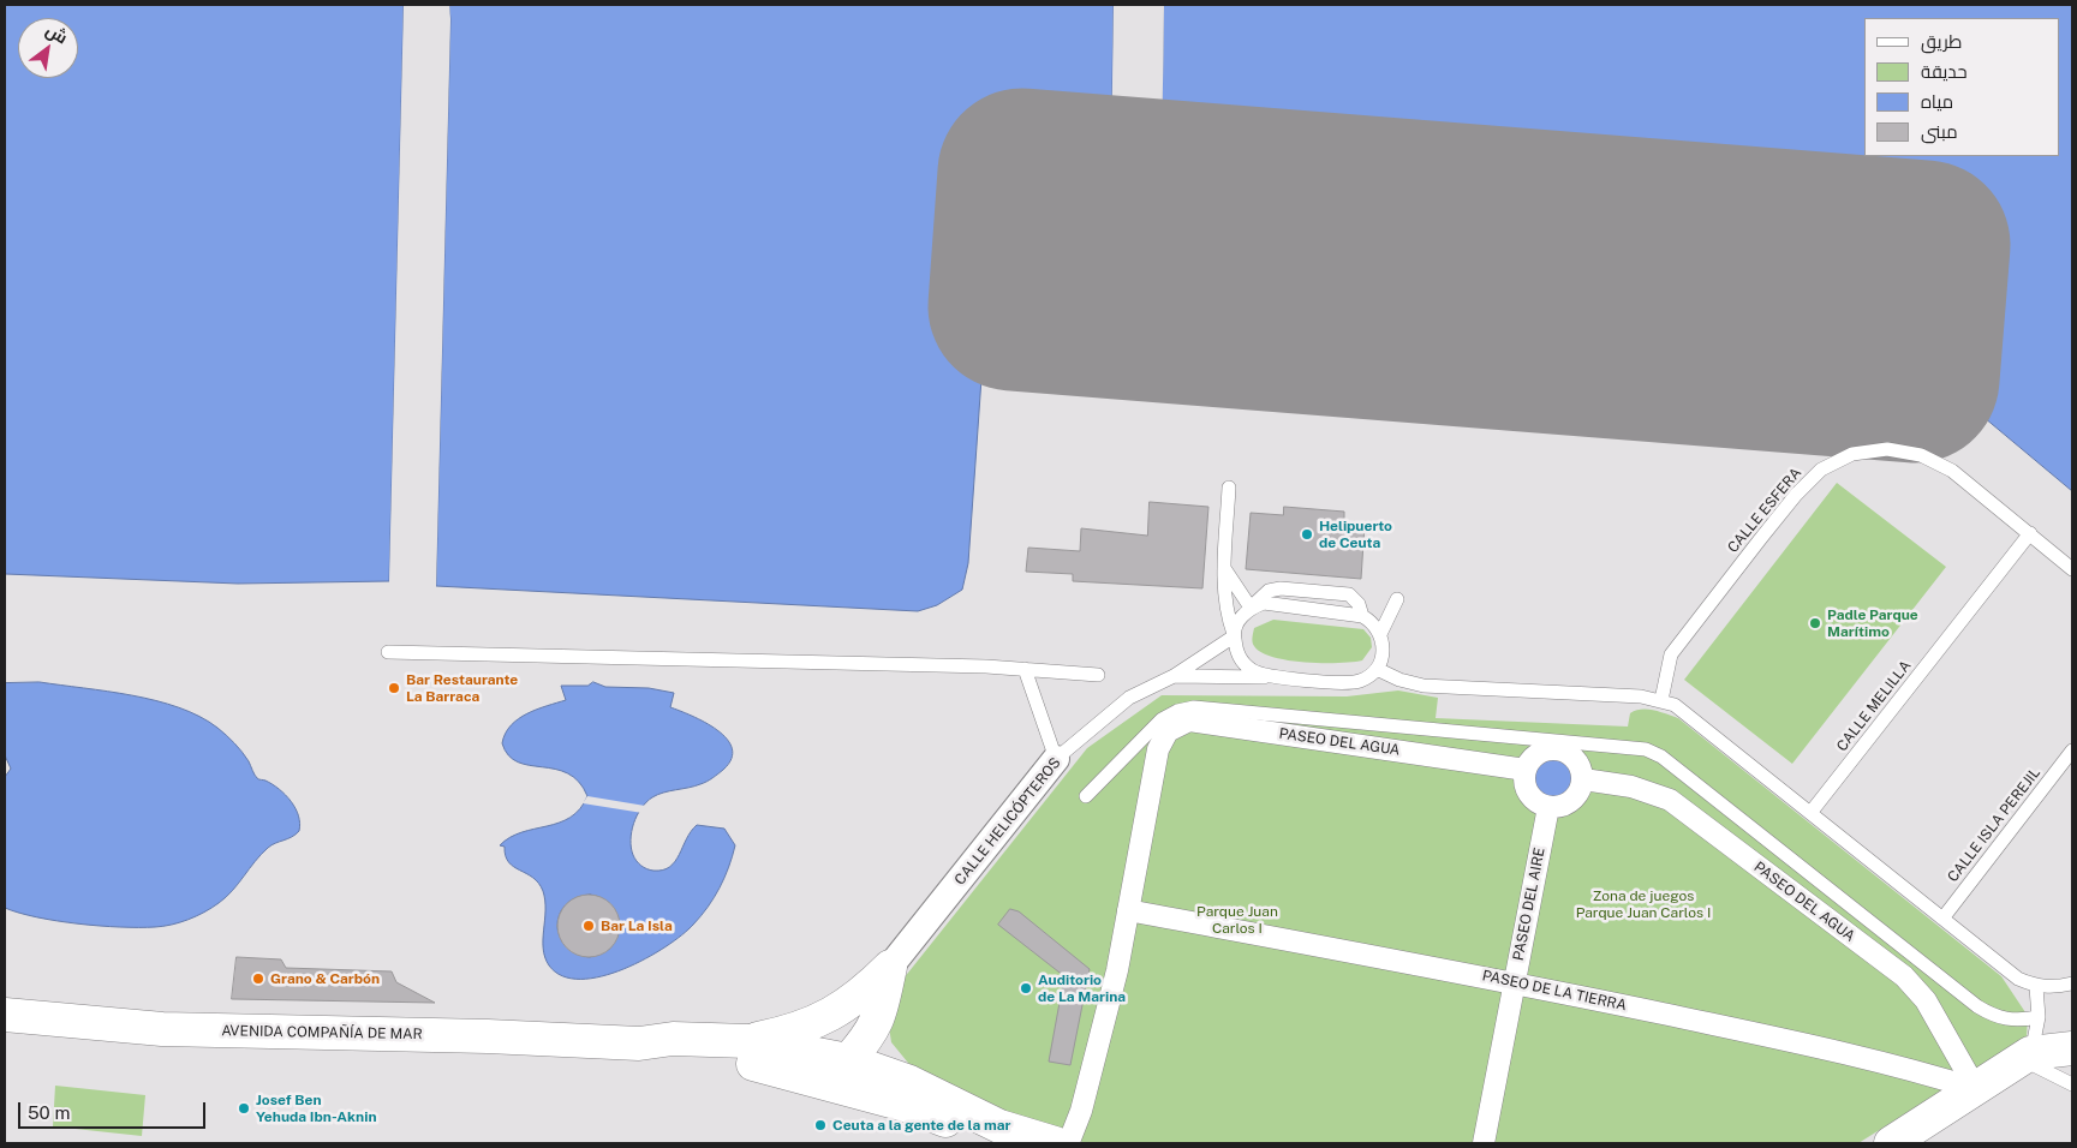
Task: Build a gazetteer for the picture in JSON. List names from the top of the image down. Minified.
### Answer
{"streets":{"street":["PASEO DEL AGUA","CALLE HELICÓPTEROS","PASEO DEL AIRE","PASEO DE LA TIERRA","AVENIDA COMPAÑÍA DE MAR"],"lane":["CALLE ESFERA","CALLE MELILLA","CALLE ISLA PEREJIL"]},"crossings":[["CALLE ESFERA","CALLE MELILLA"],["PASEO DEL AGUA","PASEO DEL AIRE"],["PASEO DEL AGUA","PASEO DE LA TIERRA"],["PASEO DEL AIRE","PASEO DE LA TIERRA"]],"parks":["Zona de juegos Parque Juan Carlos I","Parque Juan Carlos I"],"places":["Helipuerto de Ceuta","Padle Parque Marítimo","Bar Restaurante La Barraca","Bar La Isla","Grano & Carbón","Auditorio de La Marina","Josef Ben Yehuda Ibn-Aknin","Ceuta a la gente de la mar"],"legend":["طريق","حديقة","مياه","مبنى"],"scale_bar":"50 m","north":"top right"}
